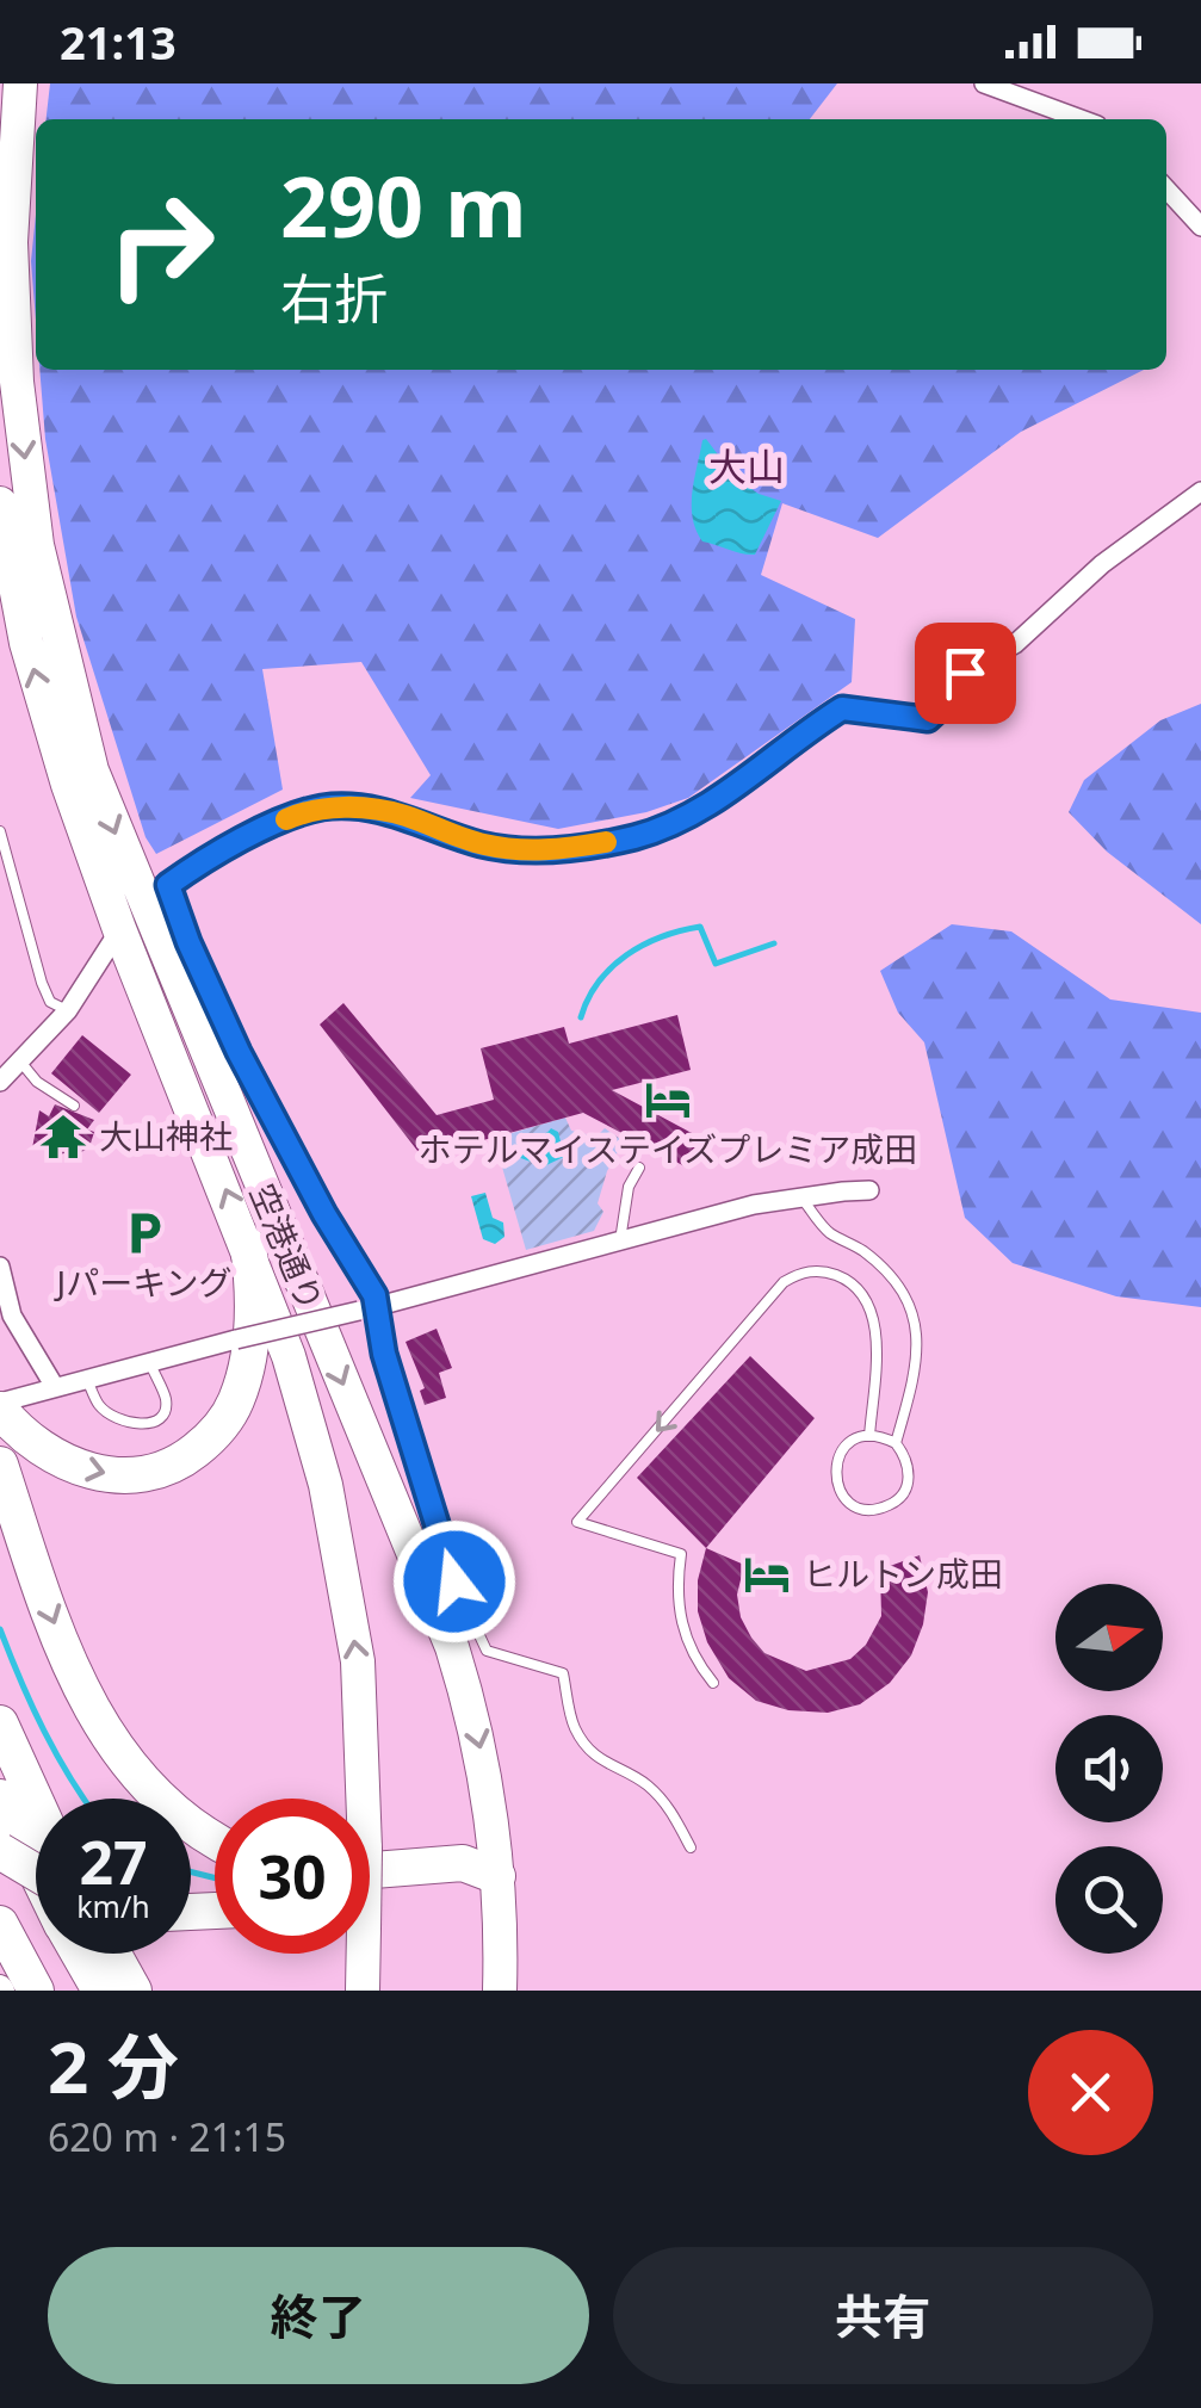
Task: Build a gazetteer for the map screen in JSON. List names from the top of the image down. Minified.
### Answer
{"streets":{"highway":["空港通り"]},"districts":["大山"],"places":{"hotel":["ホテルマイステイズプレミア成田","ヒルトン成田"],"temple":["大山神社"],"parking":["Jパーキング"]},"north":"right","page":{"status":"21:13","turn":["290 m","右折"],"speed":"27 km/h","limit":"30","heading":["2 分","620 m · 21:15"],"buttons":["終了","共有"]}}
